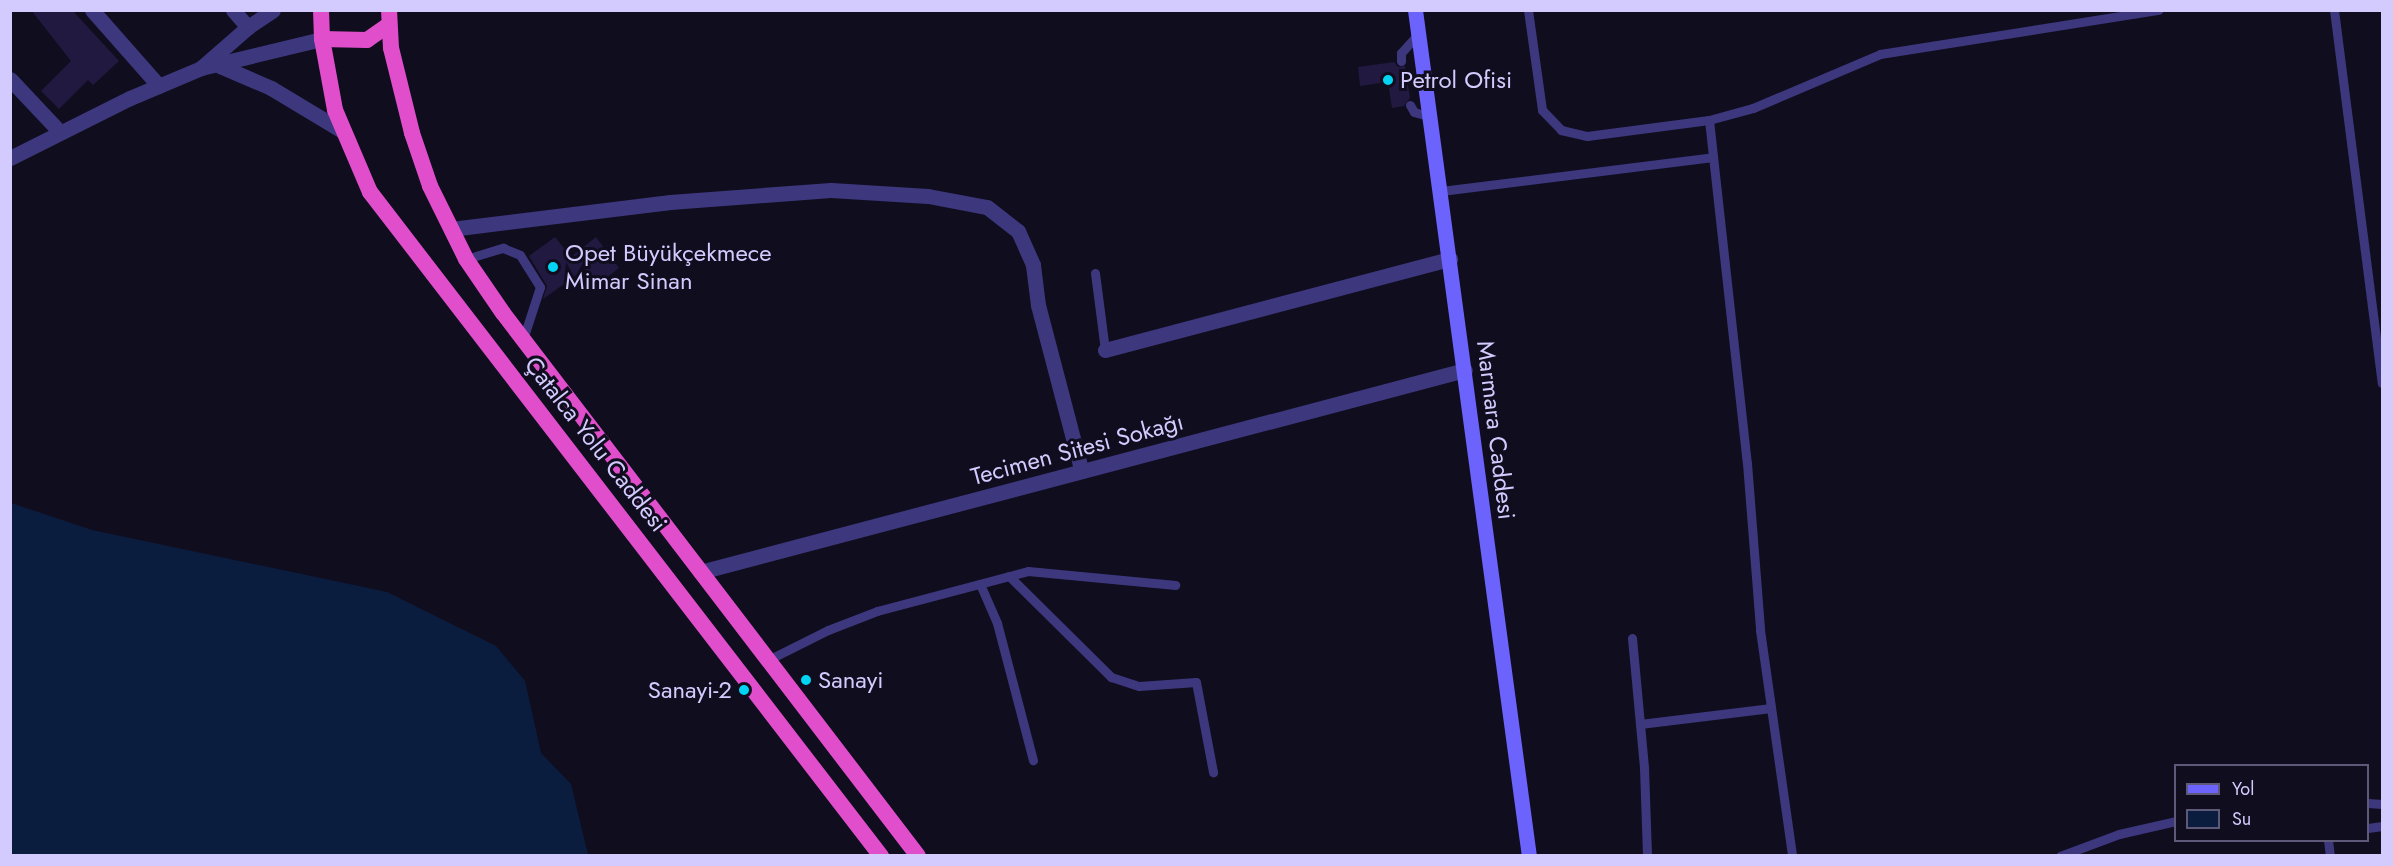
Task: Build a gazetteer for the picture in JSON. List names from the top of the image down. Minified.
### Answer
{"streets":{"highway":["Çatalca Yolu Caddesi"],"main road":["Marmara Caddesi"],"street":["Tecimen Sitesi Sokağı"]},"crossings":[["Marmara Caddesi","Tecimen Sitesi Sokağı"],["Çatalca Yolu Caddesi","Tecimen Sitesi Sokağı"]],"places":["Petrol Ofisi","Opet Büyükçekmece Mimar Sinan","Sanayi","Sanayi-2"],"legend":["Yol","Su"]}
